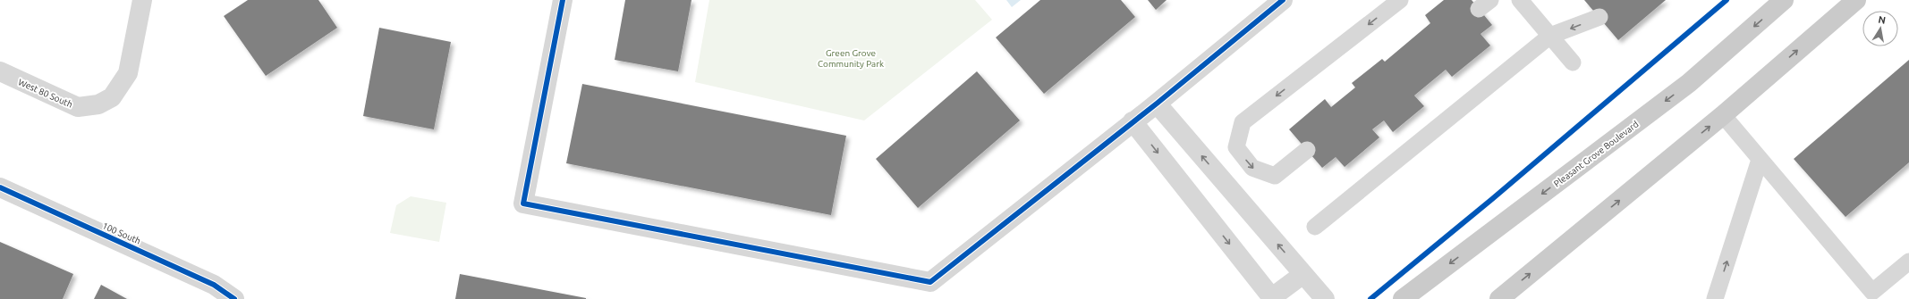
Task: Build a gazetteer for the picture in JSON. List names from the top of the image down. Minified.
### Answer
{"streets":{"main road":["Pleasant Grove Boulevard"],"street":["West 80 South","100 South"]},"parks":["Green Grove Community Park"],"north":"top"}
